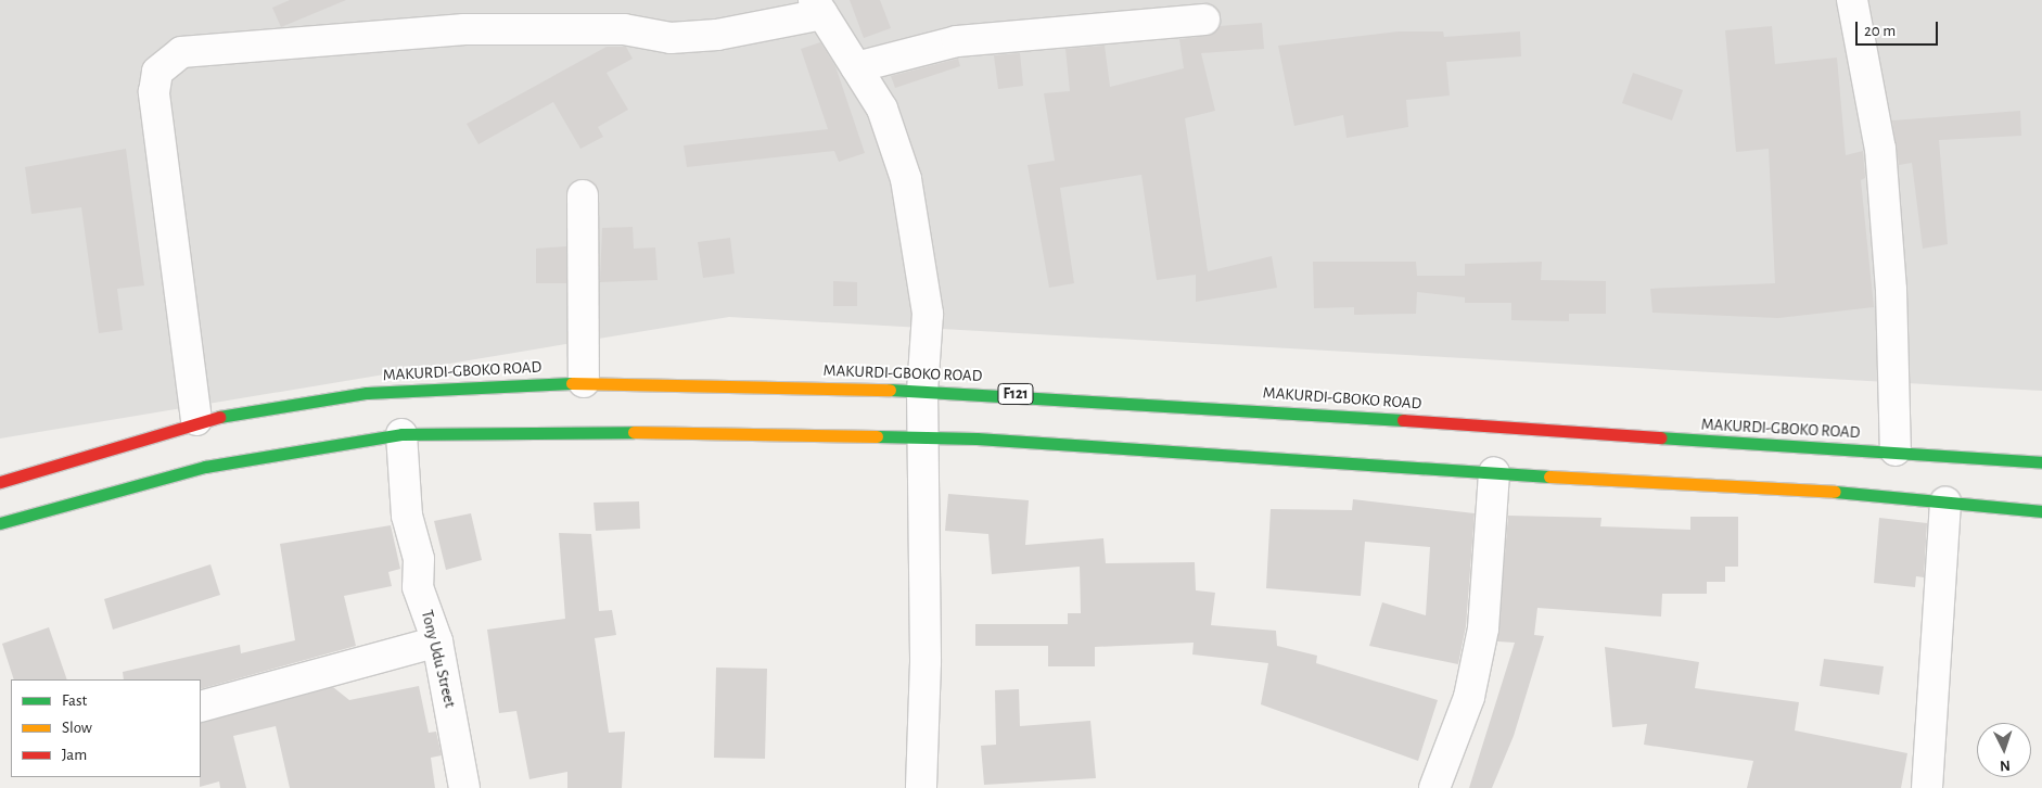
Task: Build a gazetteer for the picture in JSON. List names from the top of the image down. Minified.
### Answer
{"streets":{"main road":["MAKURDI-GBOKO ROAD","F121"],"street":["Tony Udu Street"]},"legend":["Fast","Slow","Jam"],"scale_bar":"20 m","north":"bottom"}
